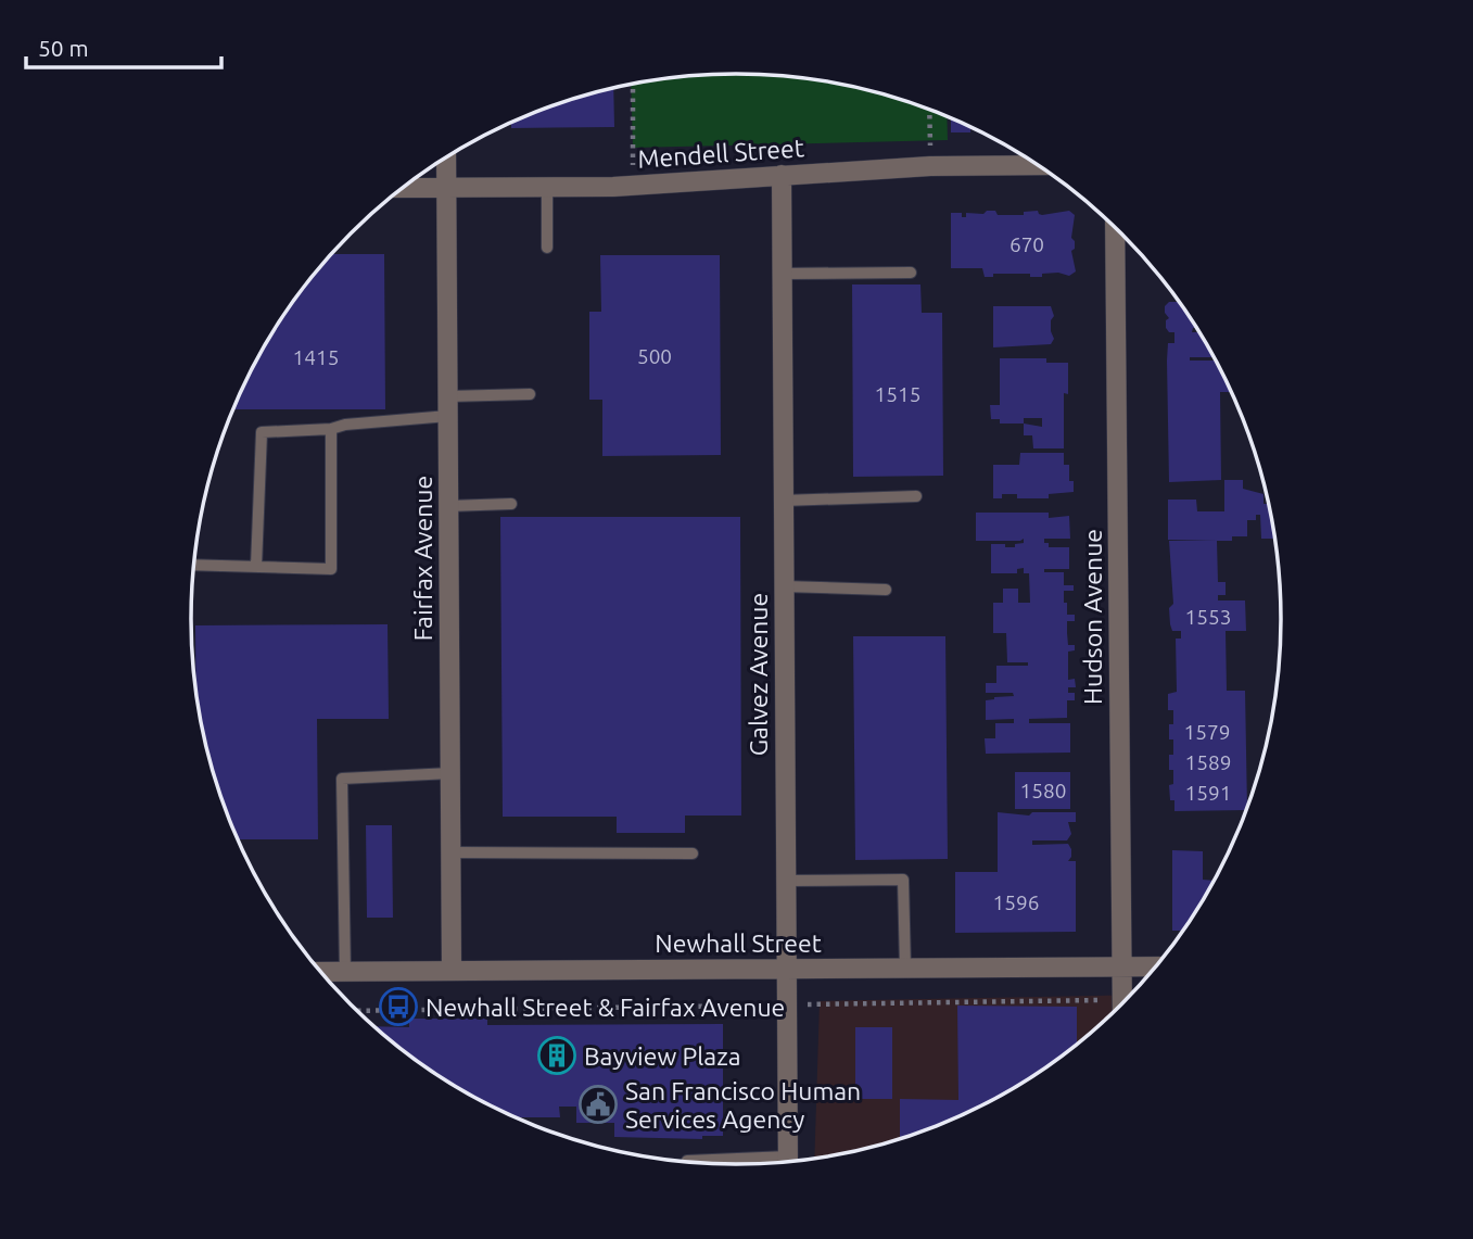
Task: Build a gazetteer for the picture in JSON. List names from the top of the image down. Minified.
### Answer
{"streets":{"street":["Mendell Street","Fairfax Avenue","Hudson Avenue","Galvez Avenue","Newhall Street"]},"crossings":[["Mendell Street","Fairfax Avenue"],["Mendell Street","Galvez Avenue"],["Fairfax Avenue","Newhall Street"],["Hudson Avenue","Newhall Street"],["Galvez Avenue","Newhall Street"]],"places":{"bus stop":["Newhall Street & Fairfax Avenue"],"building":["Bayview Plaza"],"public building":["San Francisco Human Services Agency"]},"house_numbers":["670","500","1415","1515","1553","1579","1589","1580","1591","1596"],"scale_bar":"50 m"}
